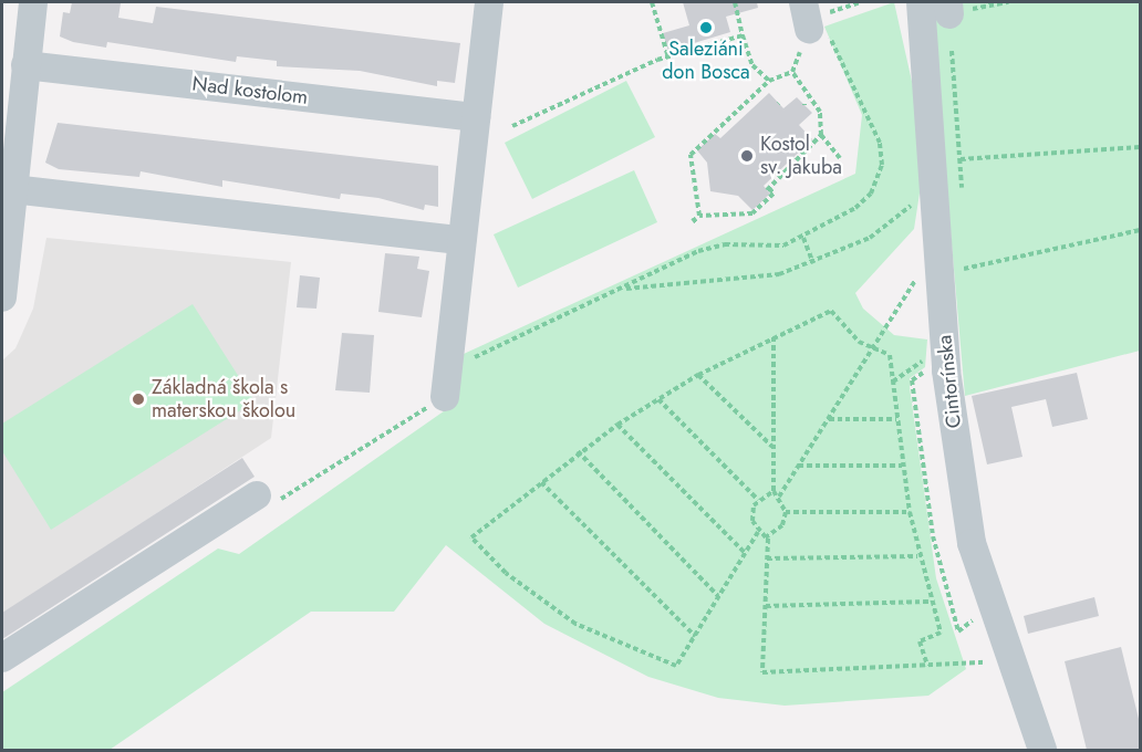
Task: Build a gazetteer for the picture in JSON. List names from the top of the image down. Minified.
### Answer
{"streets":{"street":["Nad kostolom","Cintorínska"]},"places":["Saleziáni don Bosca","Kostol sv. Jakuba","Základná škola s materskou školou"]}
